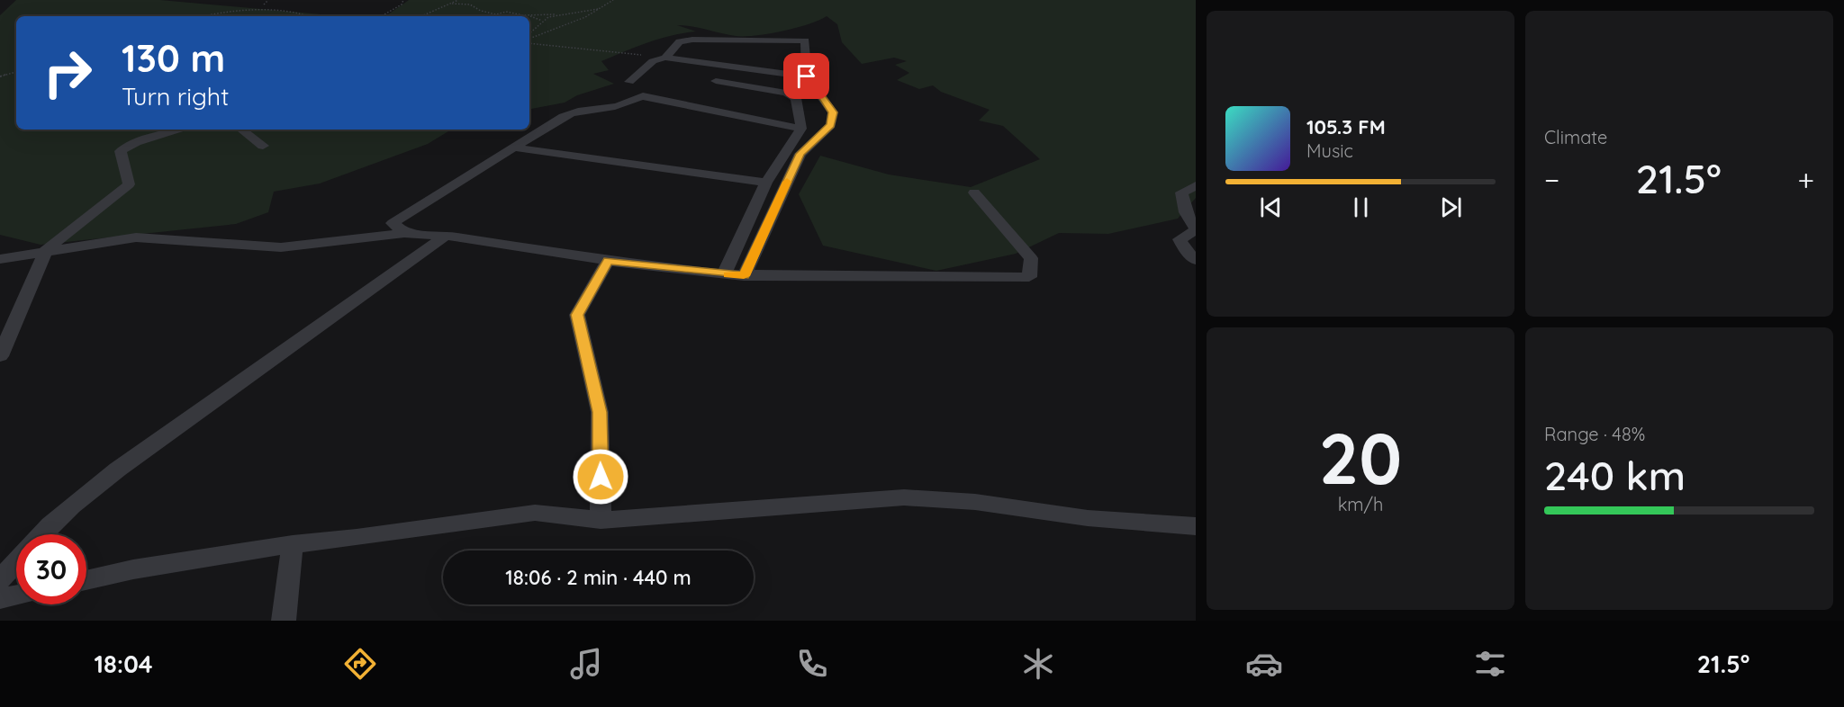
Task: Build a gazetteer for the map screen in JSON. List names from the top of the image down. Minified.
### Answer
{"page":{"tile":["Climate",["20","km/h"],["Range · 48%","240 km"]],"turn":["130 m","Turn right"],"song":["105.3 FM","Music"],"heat":["−","21.5°","+"],"limit":"30","trip":"18:06 · 2 min · 440 m","tabs":["18:04","21.5°"]}}
